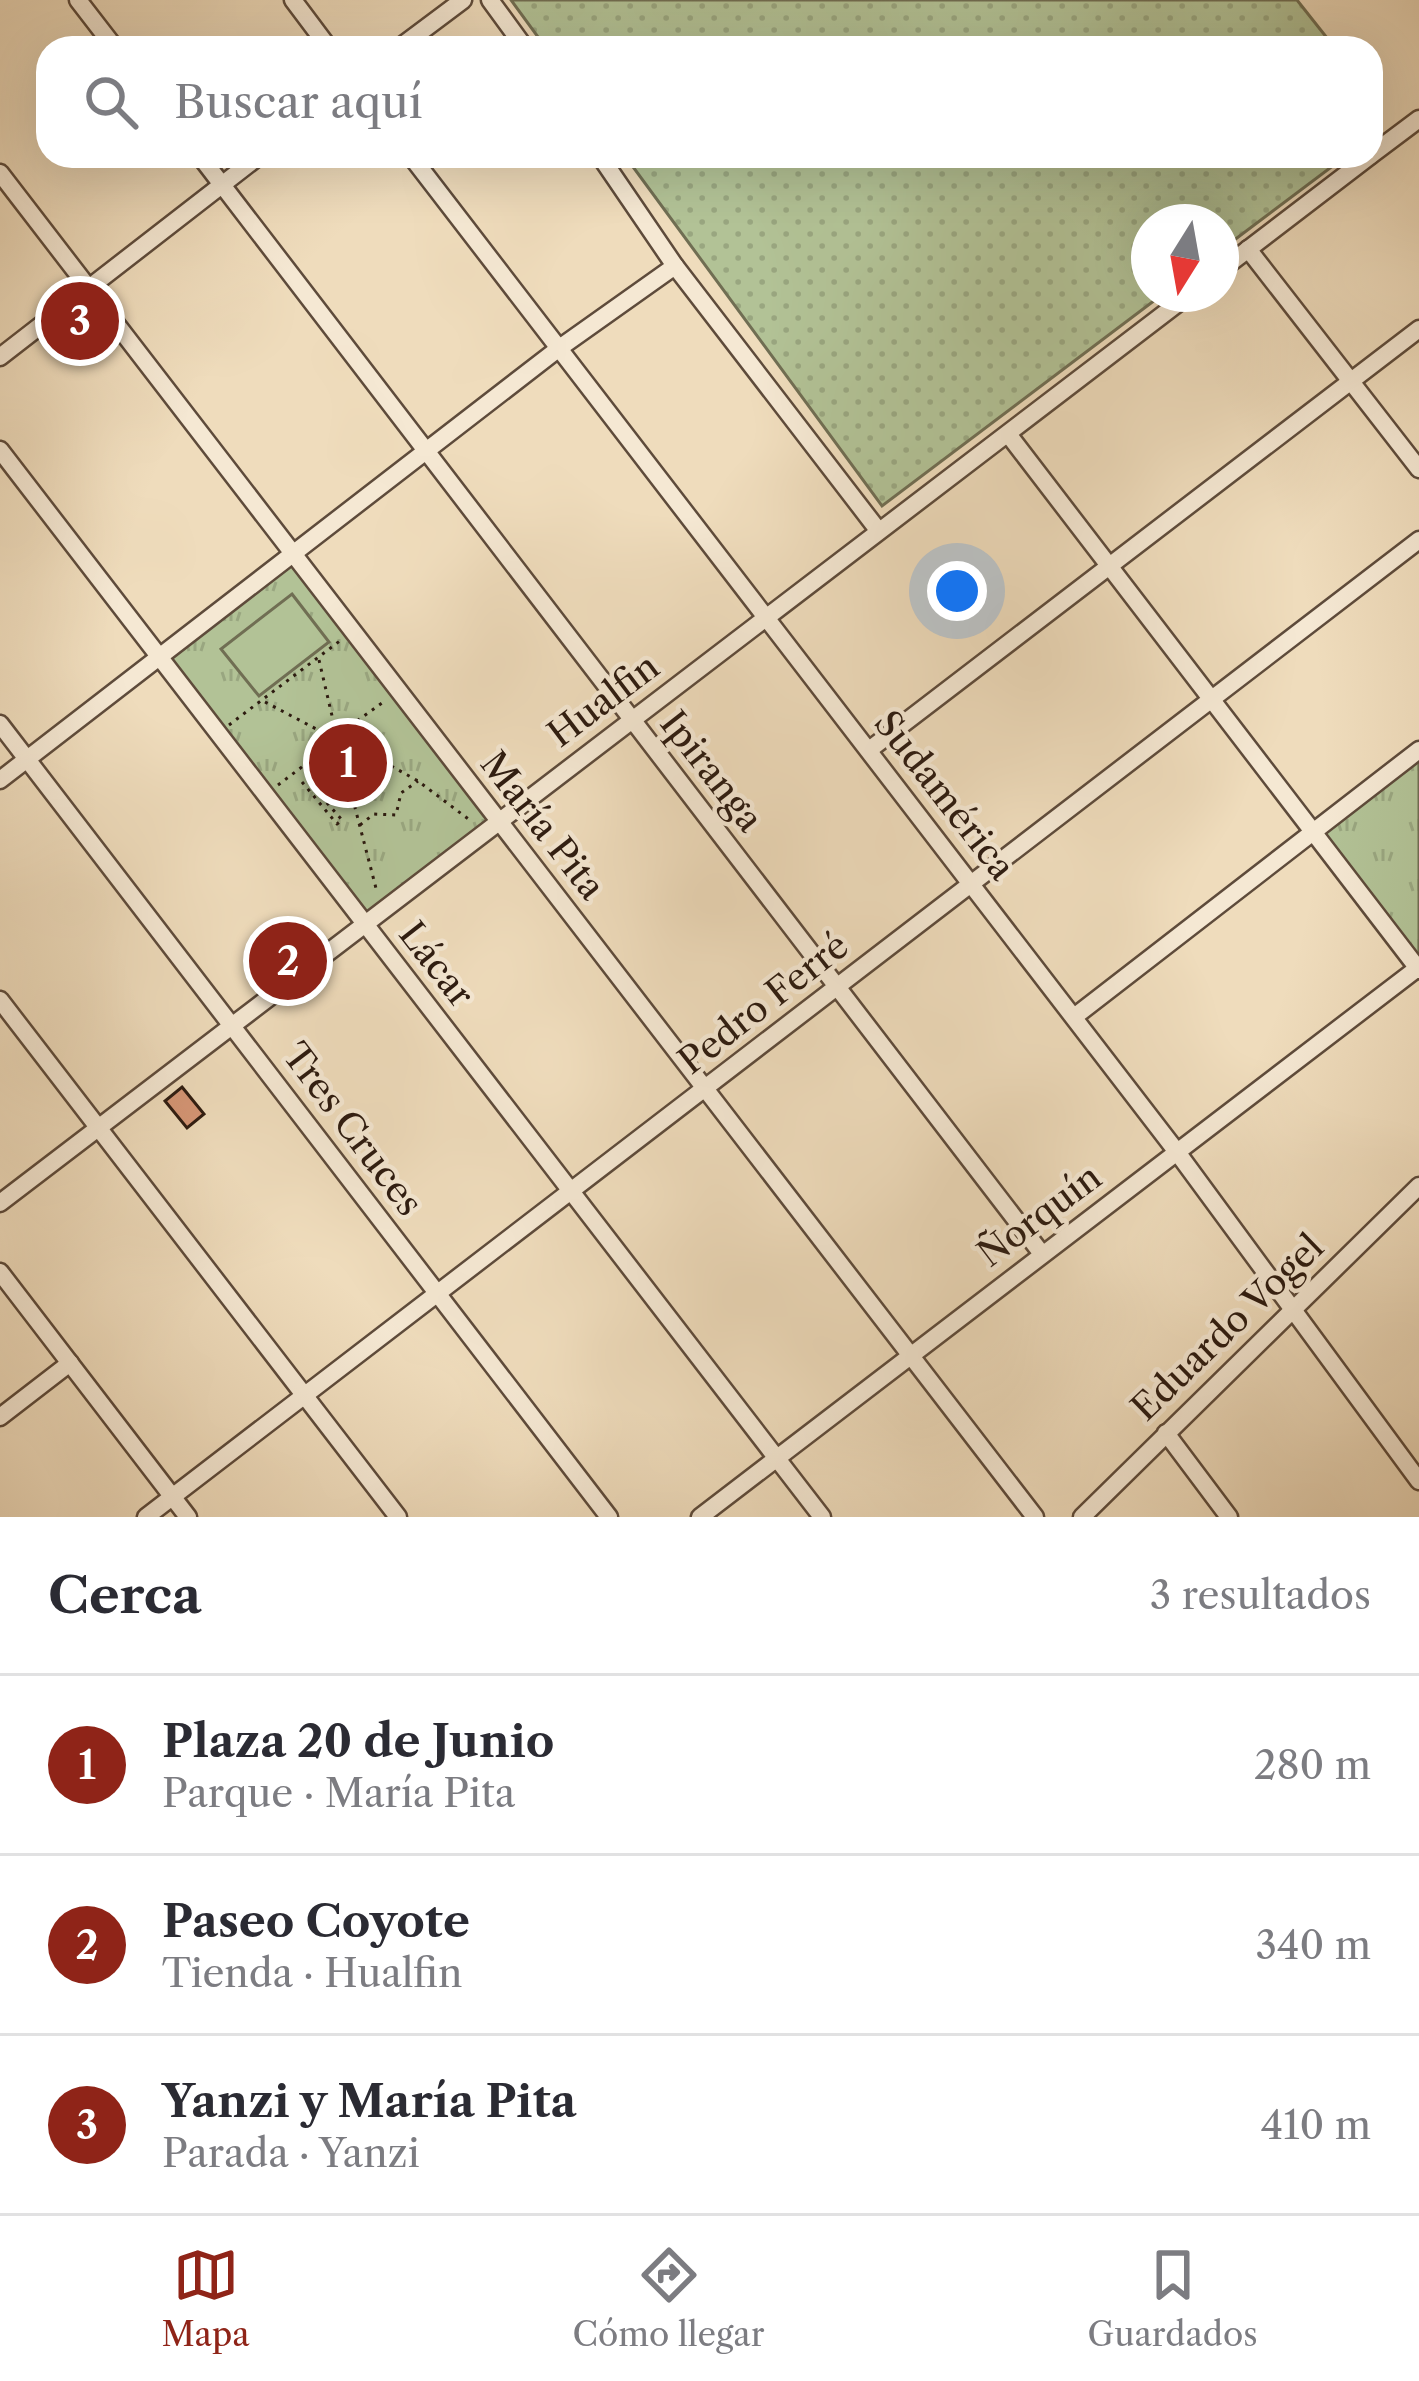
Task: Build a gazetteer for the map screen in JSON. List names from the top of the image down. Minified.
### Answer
{"streets":{"street":["Hualfin","Ipiranga","Sudamérica","María Pita","Lácar","Pedro Ferré","Tres Cruces","Ñorquín","Eduardo Vogel"]},"crossings":[["Hualfin","Ipiranga"],["Hualfin","Sudamérica"],["Hualfin","María Pita"],["Hualfin","Lácar"],["Hualfin","Tres Cruces"],["Ipiranga","Pedro Ferré"],["Ipiranga","Ñorquín"],["Sudamérica","Pedro Ferré"],["Sudamérica","Ñorquín"],["Sudamérica","Eduardo Vogel"],["María Pita","Pedro Ferré"],["María Pita","Ñorquín"],["Lácar","Pedro Ferré"],["Lácar","Ñorquín"],["Pedro Ferré","Tres Cruces"]],"north":"bottom","page":{"search":"Buscar aquí","pins":["3","1","2"],"heading":["Cerca","3 resultados"],"list":[{"mark":"1","name":"Plaza 20 de Junio","note":"Parque · María Pita","value":"280 m"},{"mark":"2","name":"Paseo Coyote","note":"Tienda · Hualfin","value":"340 m"},{"mark":"3","name":"Yanzi y María Pita","note":"Parada · Yanzi","value":"410 m"}],"nav":["Mapa","Cómo llegar","Guardados"]}}
